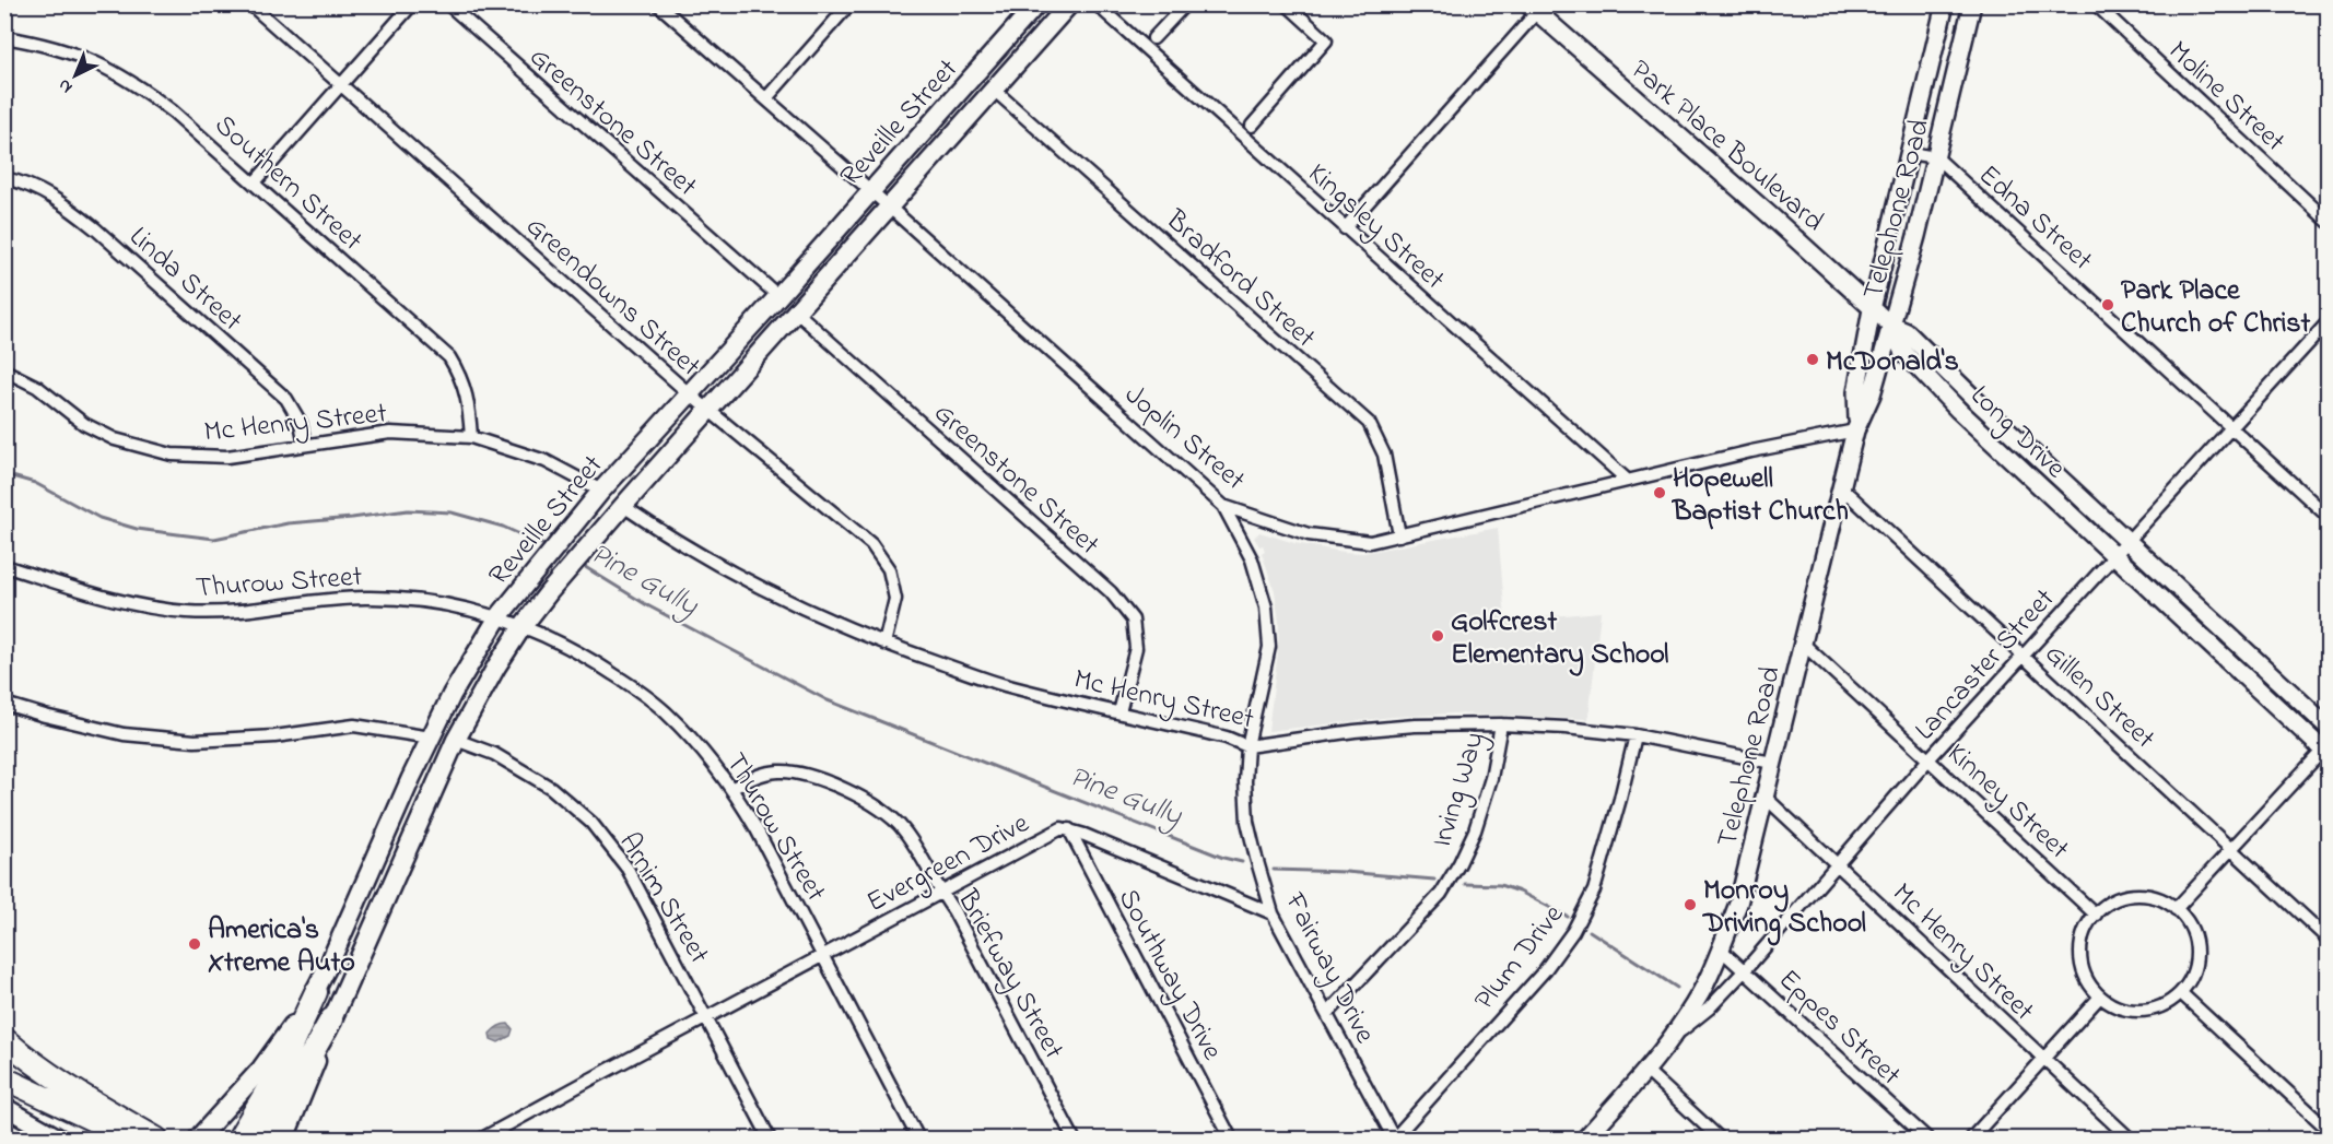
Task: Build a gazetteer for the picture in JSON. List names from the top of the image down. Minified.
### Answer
{"streets":{"main road":["Reveille Street","Park Place Boulevard","Telephone Road","Long Drive"],"street":["Moline Street","Greenstone Street","Southern Street","Edna Street","Kingsley Street","Linda Street","Bradford Street","Greendowns Street","Mc Henry Street","Joplin Street","Thurow Street","Lancaster Street","Gillen Street","Irving Way","Kinney Street","Evergreen Drive","Arnim Street","Plum Drive","Fairway Drive","Briefway Street","Southway Drive","Eppes Street"]},"crossings":[["Greenstone Street","Reveille Street"],["Greenstone Street","Mc Henry Street"],["Reveille Street","Bradford Street"],["Reveille Street","Greendowns Street"],["Reveille Street","Mc Henry Street"],["Reveille Street","Joplin Street"],["Reveille Street","Thurow Street"],["Reveille Street","Arnim Street"],["Park Place Boulevard","Telephone Road"],["Park Place Boulevard","Long Drive"],["Southern Street","Mc Henry Street"],["Telephone Road","Edna Street"],["Telephone Road","Mc Henry Street"],["Telephone Road","Long Drive"],["Telephone Road","Joplin Street"],["Telephone Road","Lancaster Street"],["Telephone Road","Gillen Street"],["Telephone Road","Kinney Street"],["Telephone Road","Eppes Street"],["Edna Street","Lancaster Street"],["Kingsley Street","Joplin Street"],["Linda Street","Mc Henry Street"],["Bradford Street","Joplin Street"],["Greendowns Street","Mc Henry Street"],["Mc Henry Street","Lancaster Street"],["Mc Henry Street","Irving Way"],["Mc Henry Street","Plum Drive"],["Mc Henry Street","Fairway Drive"],["Long Drive","Lancaster Street"],["Joplin Street","Fairway Drive"],["Thurow Street","Evergreen Drive"],["Thurow Street","Briefway Street"],["Lancaster Street","Gillen Street"],["Lancaster Street","Kinney Street"],["Lancaster Street","Eppes Street"],["Irving Way","Fairway Drive"],["Evergreen Drive","Arnim Street"],["Evergreen Drive","Fairway Drive"],["Evergreen Drive","Briefway Street"],["Evergreen Drive","Southway Drive"],["Plum Drive","Fairway Drive"]],"water":["Pine Gully"],"places":["Park Place Church of Christ","McDonald's","Hopewell Baptist Church","Golfcrest Elementary School","Monroy Driving School","America's Xtreme Auto"],"north":"bottom left"}
